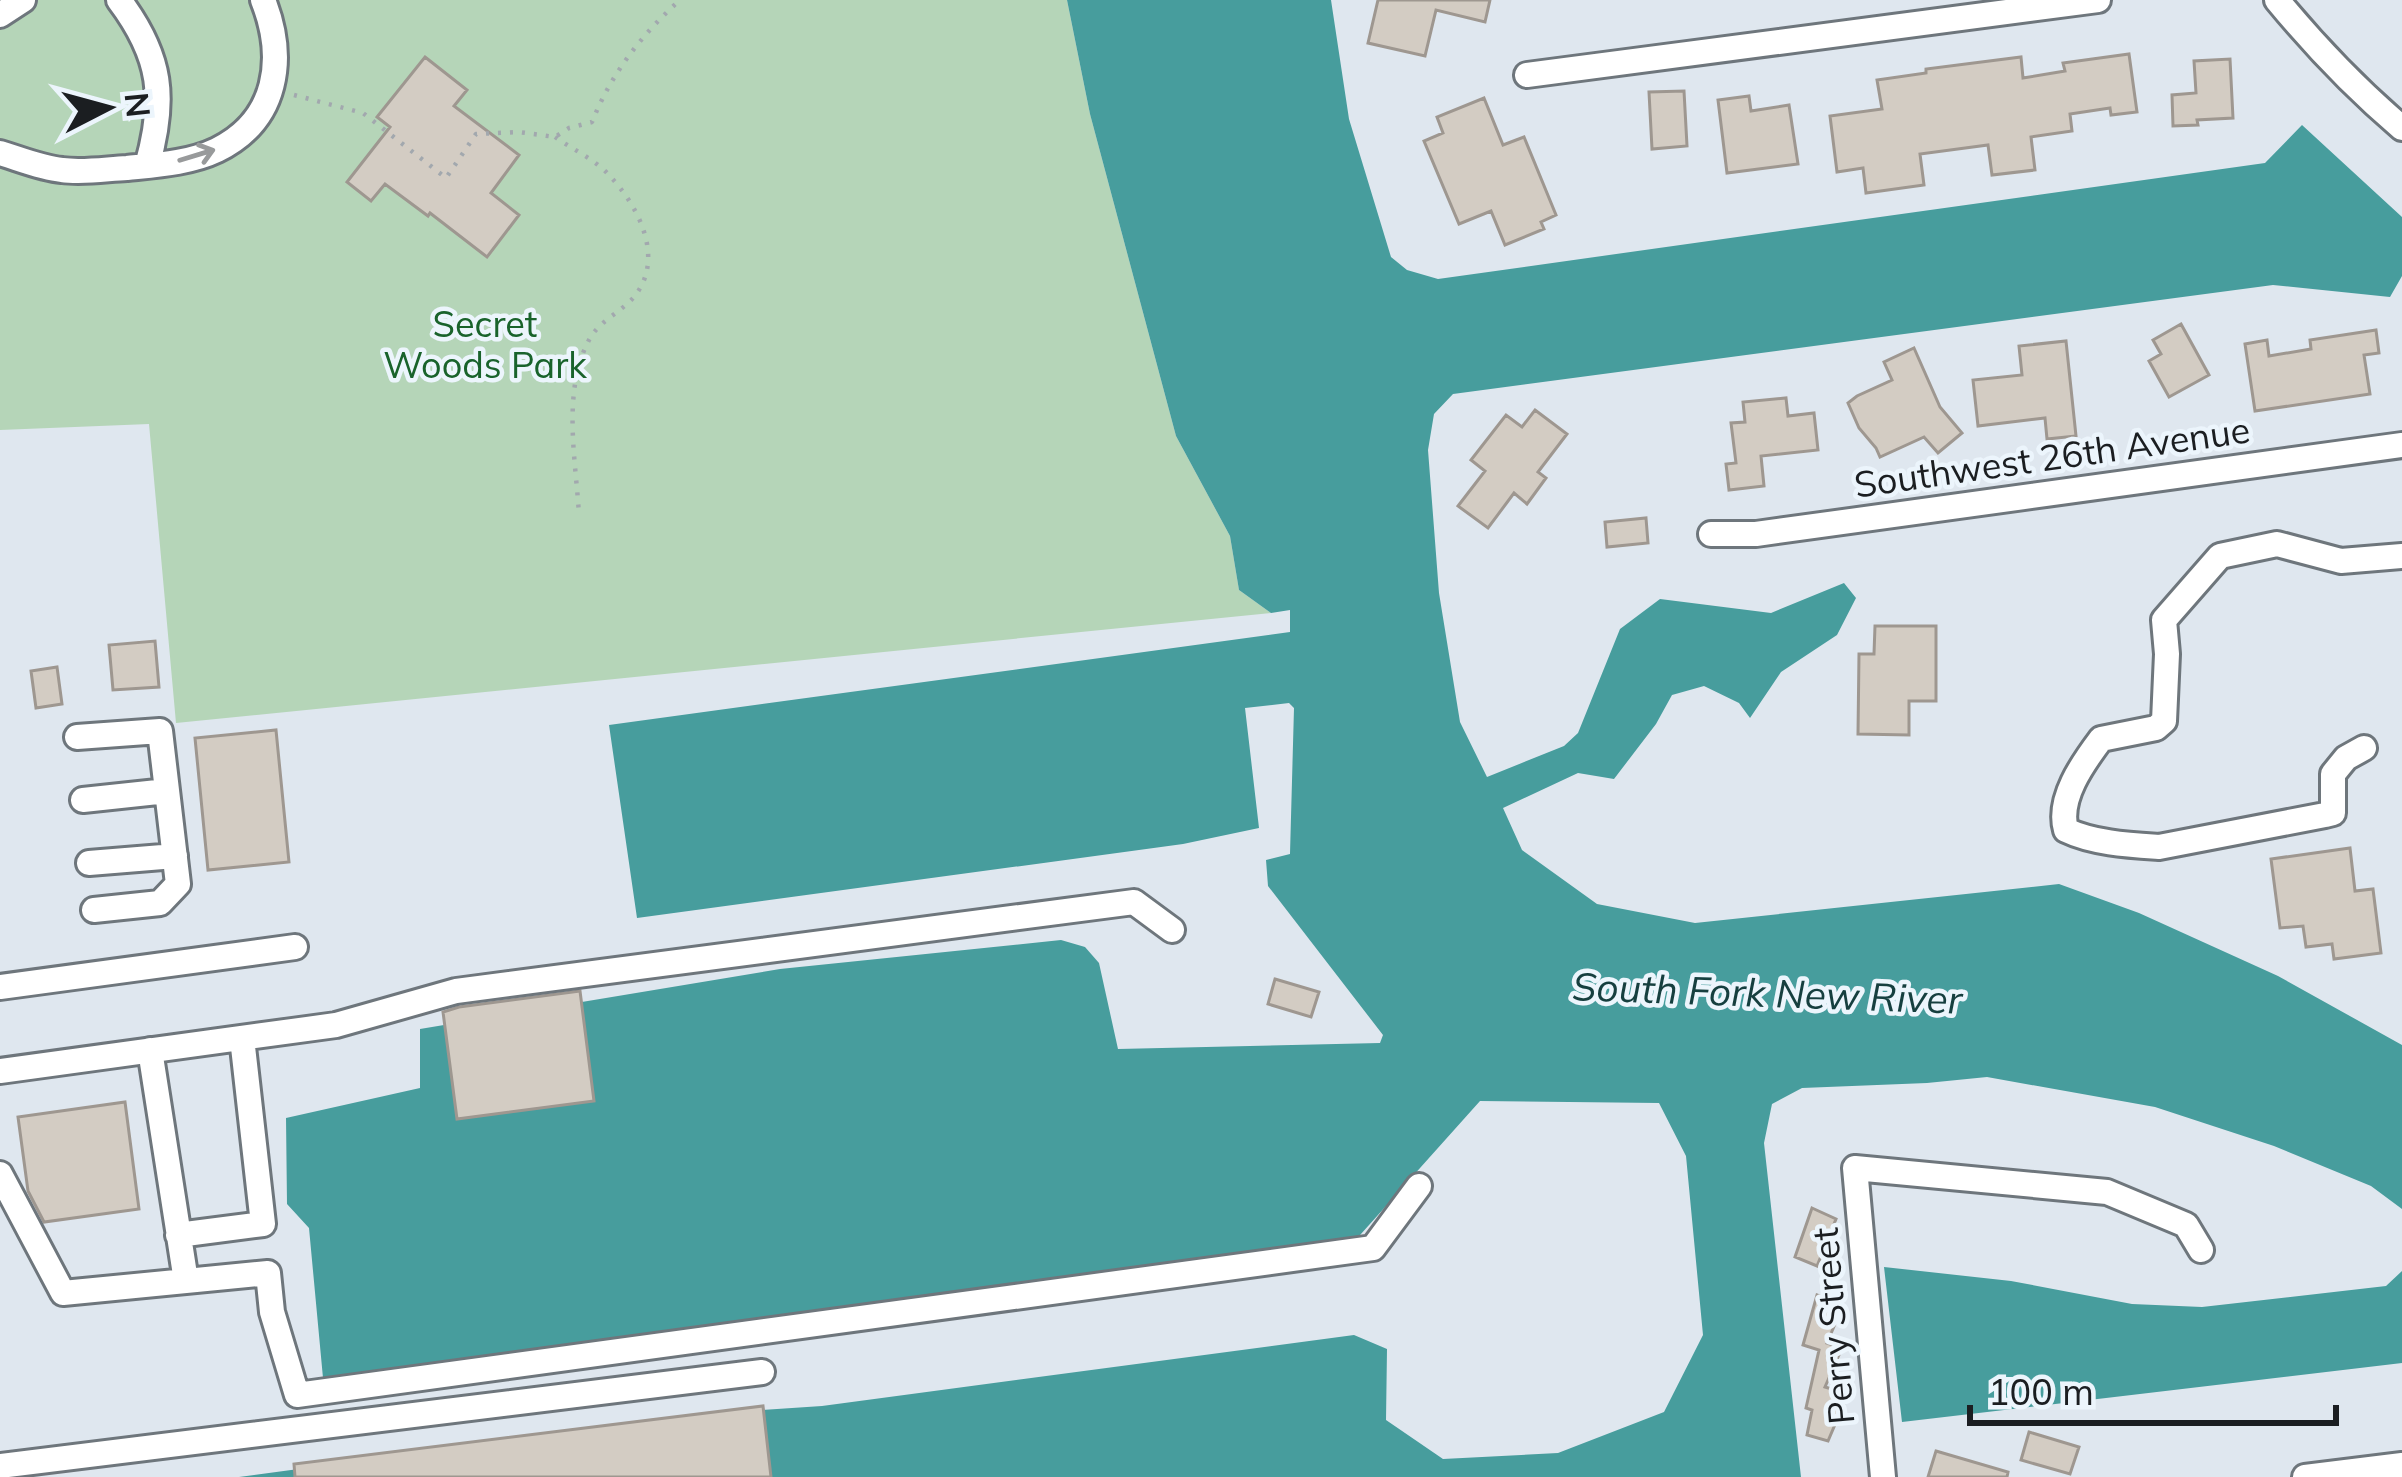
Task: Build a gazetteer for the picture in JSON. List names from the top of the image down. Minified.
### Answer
{"streets":{"street":["Southwest 26th Avenue","Perry Street"]},"water":["South Fork New River"],"parks":["Secret Woods Park"],"scale_bar":"100 m","north":"right"}
